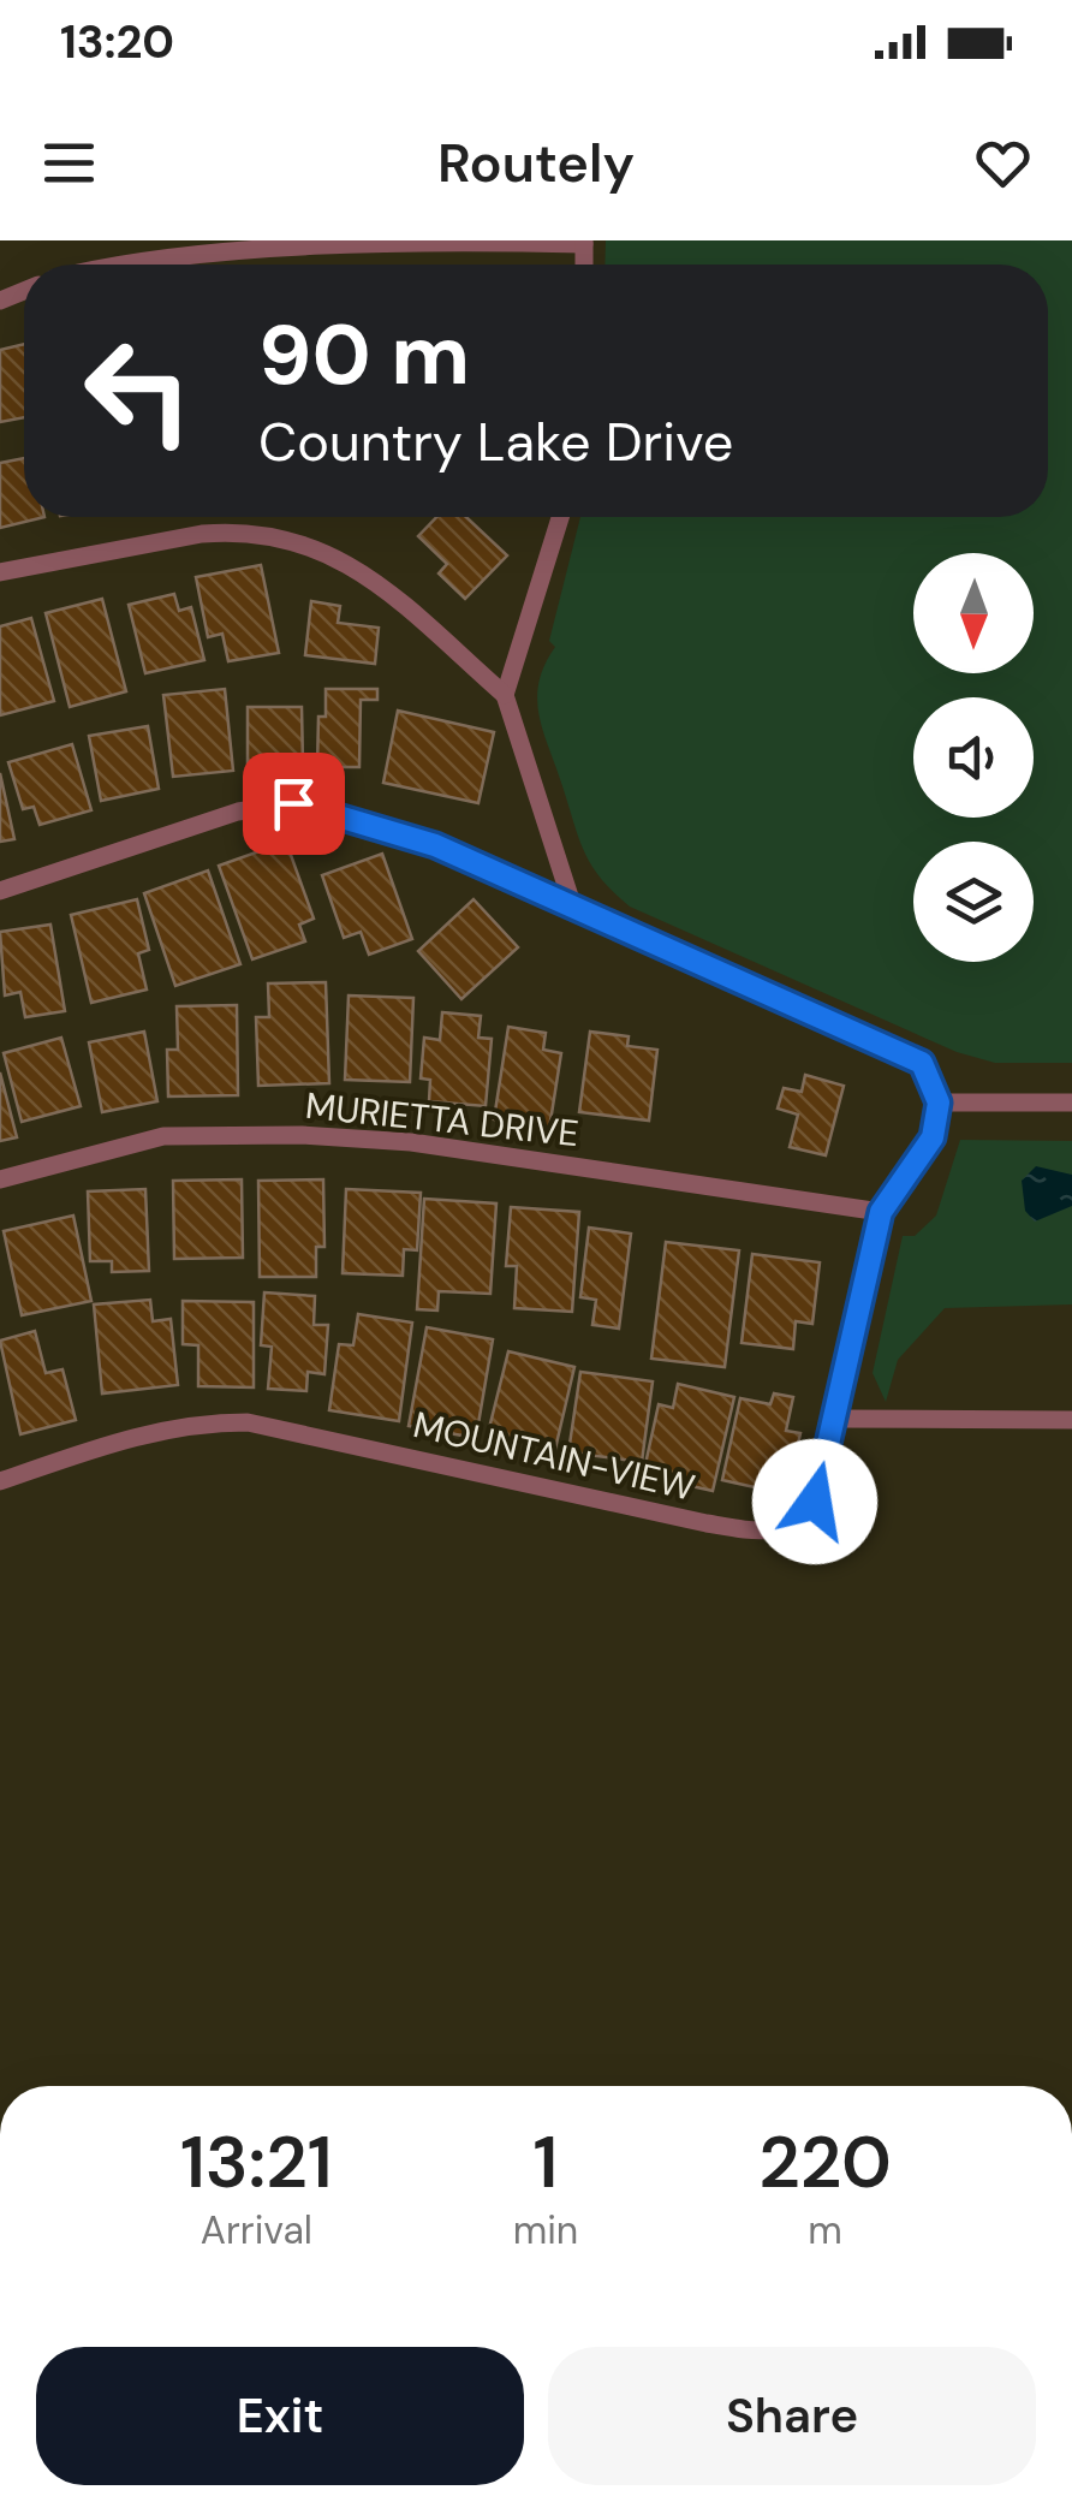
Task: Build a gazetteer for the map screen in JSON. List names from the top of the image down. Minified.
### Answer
{"streets":{"lane":["MURIETTA DRIVE","MOUNTAIN-VIEW"]},"crossings":[["MURIETTA DRIVE","MOUNTAIN-VIEW"]],"north":"bottom","page":{"status":"13:20","header":"Routely","turn":["90 m","Country Lake Drive"],"eta":["13:21","Arrival","1","min","220","m"],"buttons":["Exit","Share"]}}
